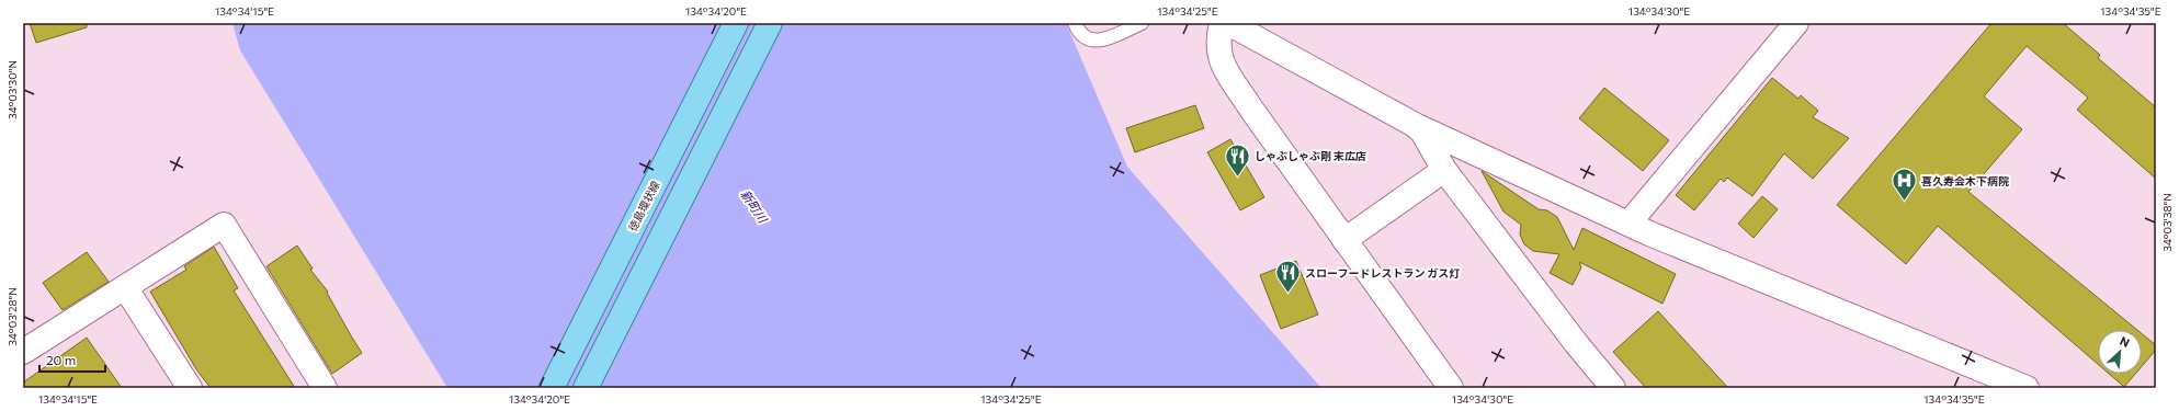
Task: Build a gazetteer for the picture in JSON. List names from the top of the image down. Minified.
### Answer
{"streets":{"main road":["徳島環状線"]},"water":["新町川"],"places":{"restaurant":["しゃぶしゃぶ剛 末広店","スローフードレストラン ガス灯"],"hospital":["喜久寿会木下病院"]},"scale_bar":"20 m","north":"top right","coordinates":["134°34'15\"E","134°34'20\"E","134°34'25\"E","134°34'30\"E","134°34'35\"E","34°03'30\"N","34°03'38\"N","34°03'28\"N"]}
